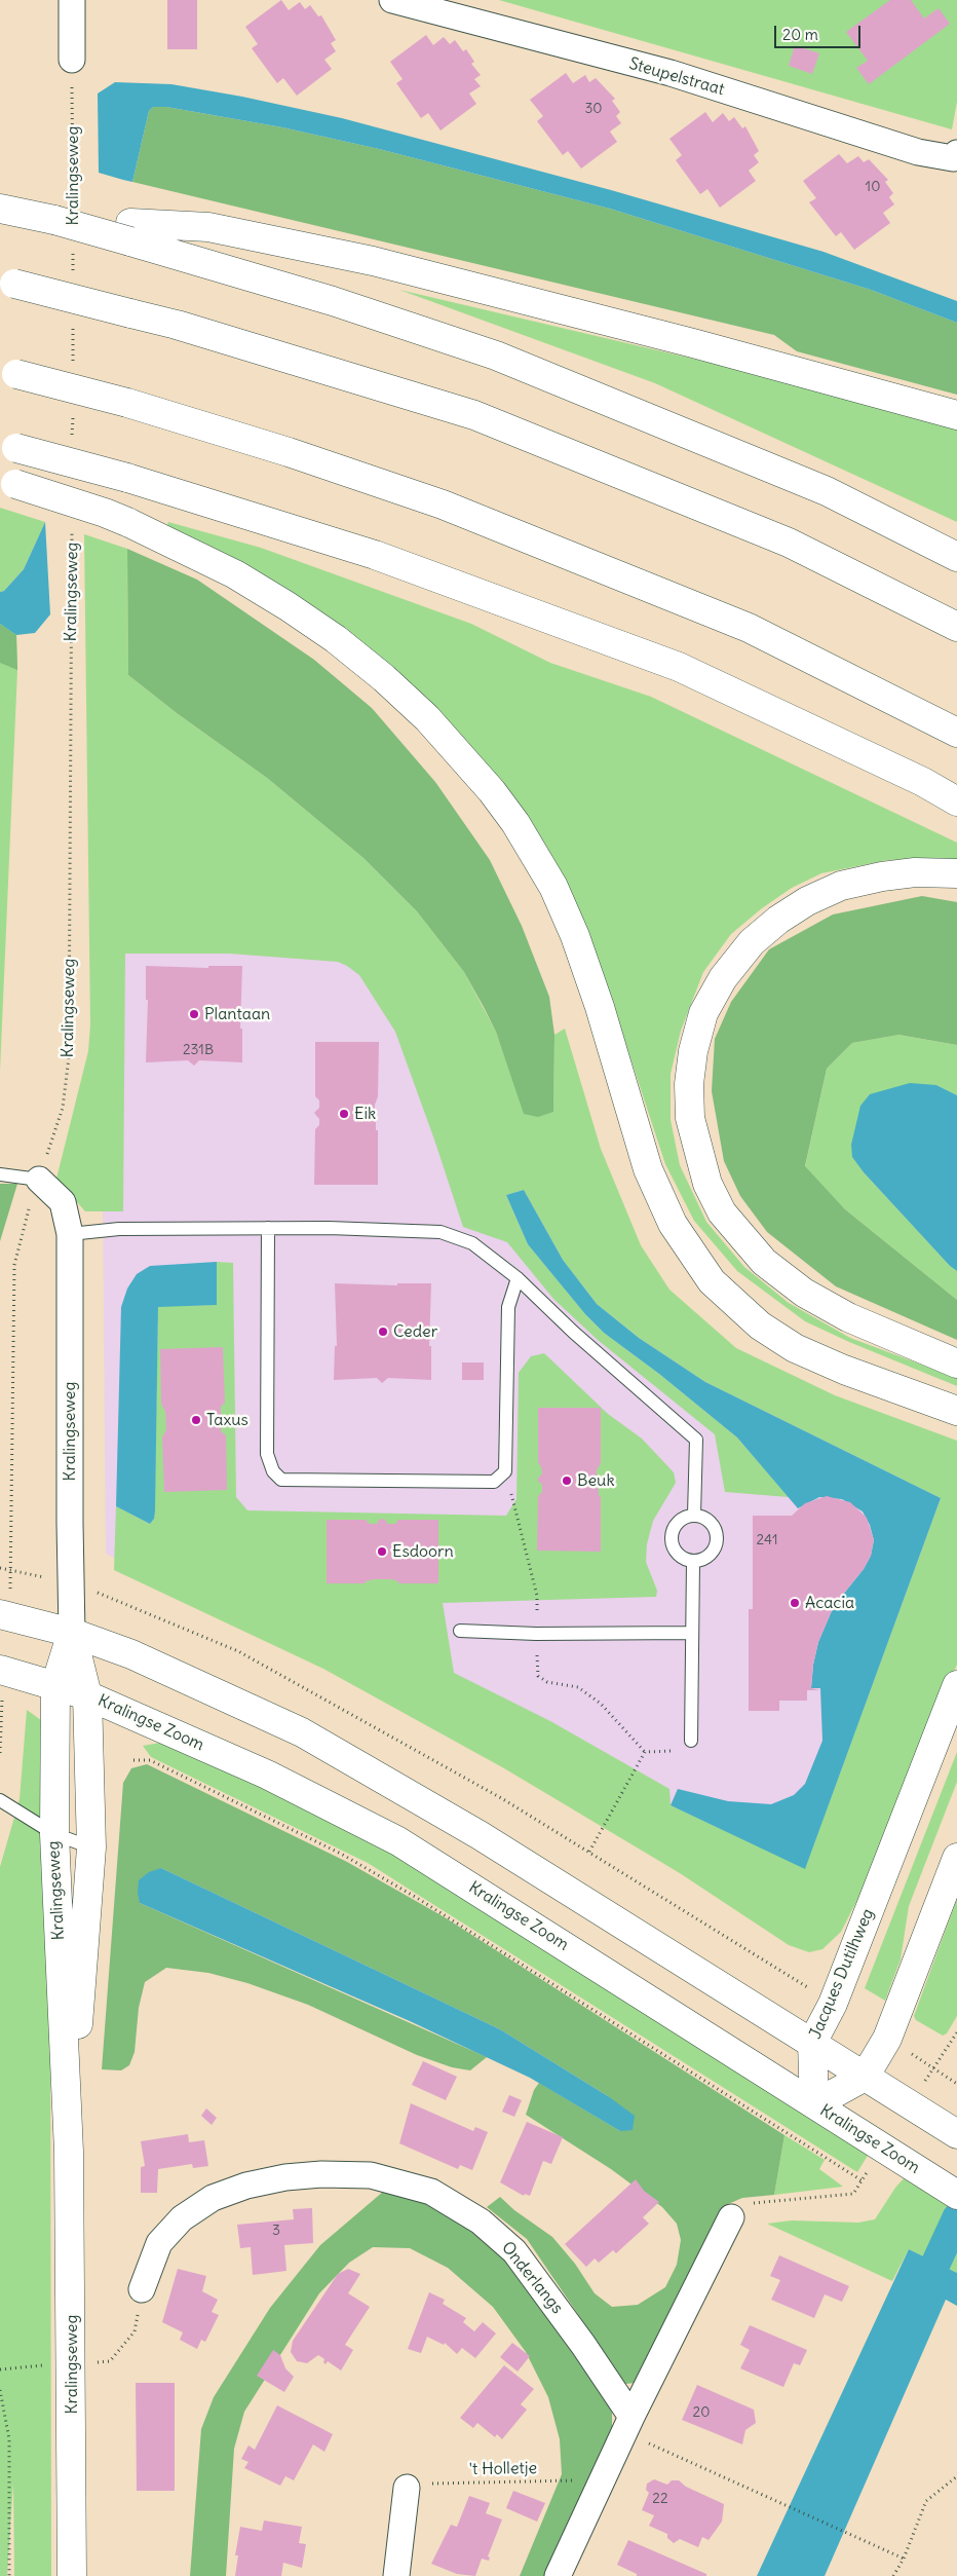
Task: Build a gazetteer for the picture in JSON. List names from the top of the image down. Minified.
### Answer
{"streets":{"main road":["Kralingseweg","Kralingse Zoom","Jacques Dutilhweg"],"street":["Steupelstraat","Onderlangs"],"path":["'t Holletje"]},"crossings":[["Kralingseweg","Kralingse Zoom"],["Kralingse Zoom","Jacques Dutilhweg"]],"places":["Plantaan","Eik","Ceder","Taxus","Beuk","Esdoorn","Acacia"],"house_numbers":["30","10","231B","241","3","20","22"],"scale_bar":"20 m"}
